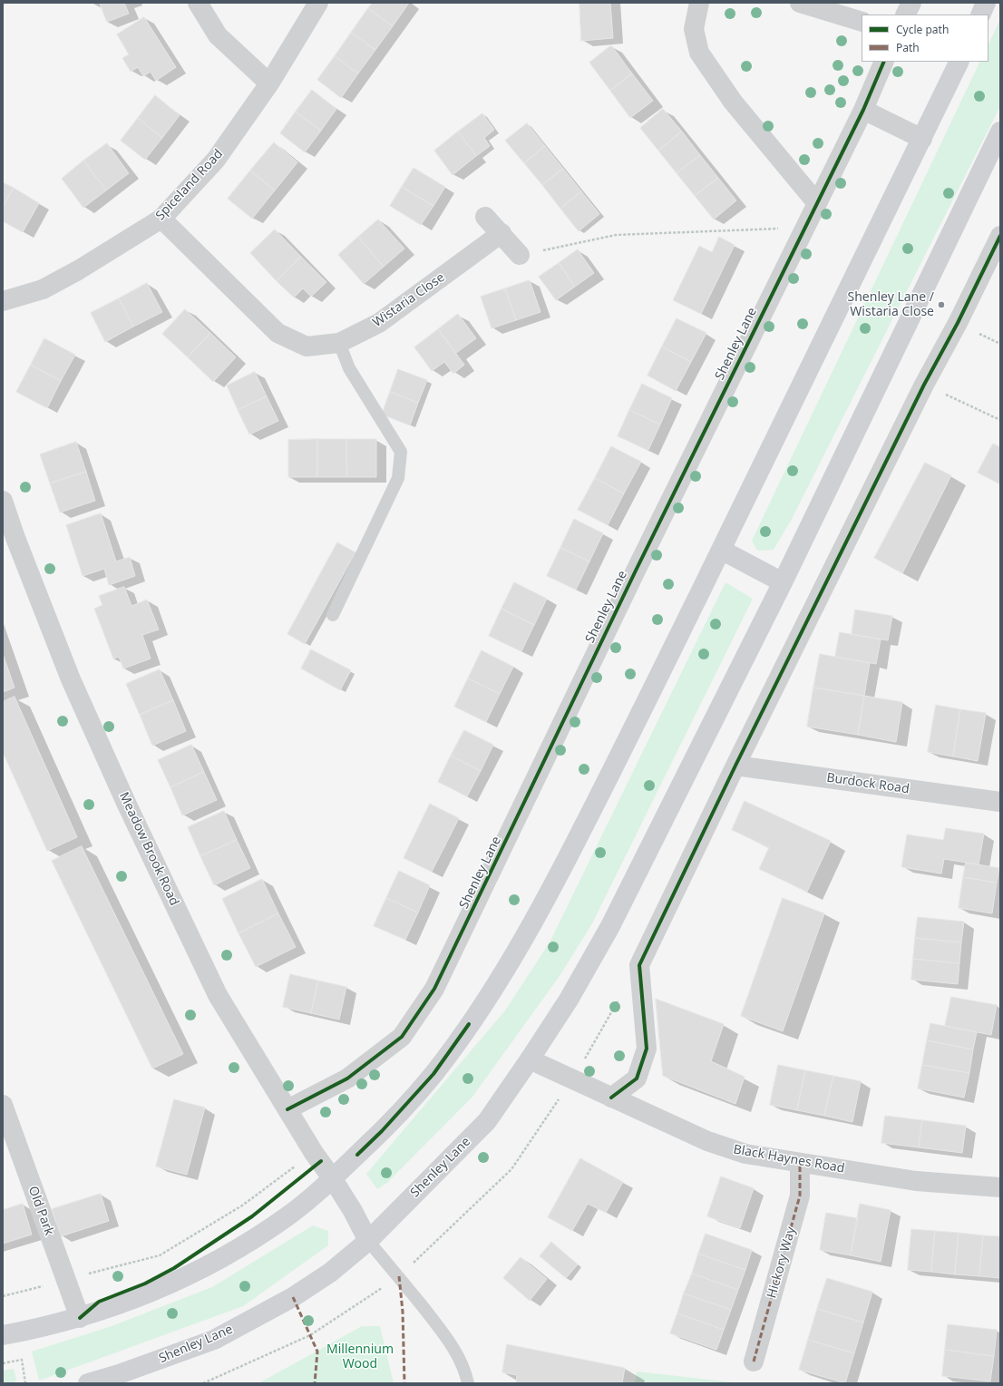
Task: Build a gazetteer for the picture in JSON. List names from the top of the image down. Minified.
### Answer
{"streets":{"main road":["Shenley Lane"],"street":["Spiceland Road","Wistaria Close","Burdock Road","Meadow Brook Road","Black Haynes Road","Old Park","Hickory Way"]},"crossings":[["Spiceland Road","Wistaria Close"],["Shenley Lane","Meadow Brook Road"],["Shenley Lane","Black Haynes Road"],["Black Haynes Road","Hickory Way"]],"parks":["Millennium Wood"],"places":["Shenley Lane / Wistaria Close"],"legend":["Cycle path","Path"]}
